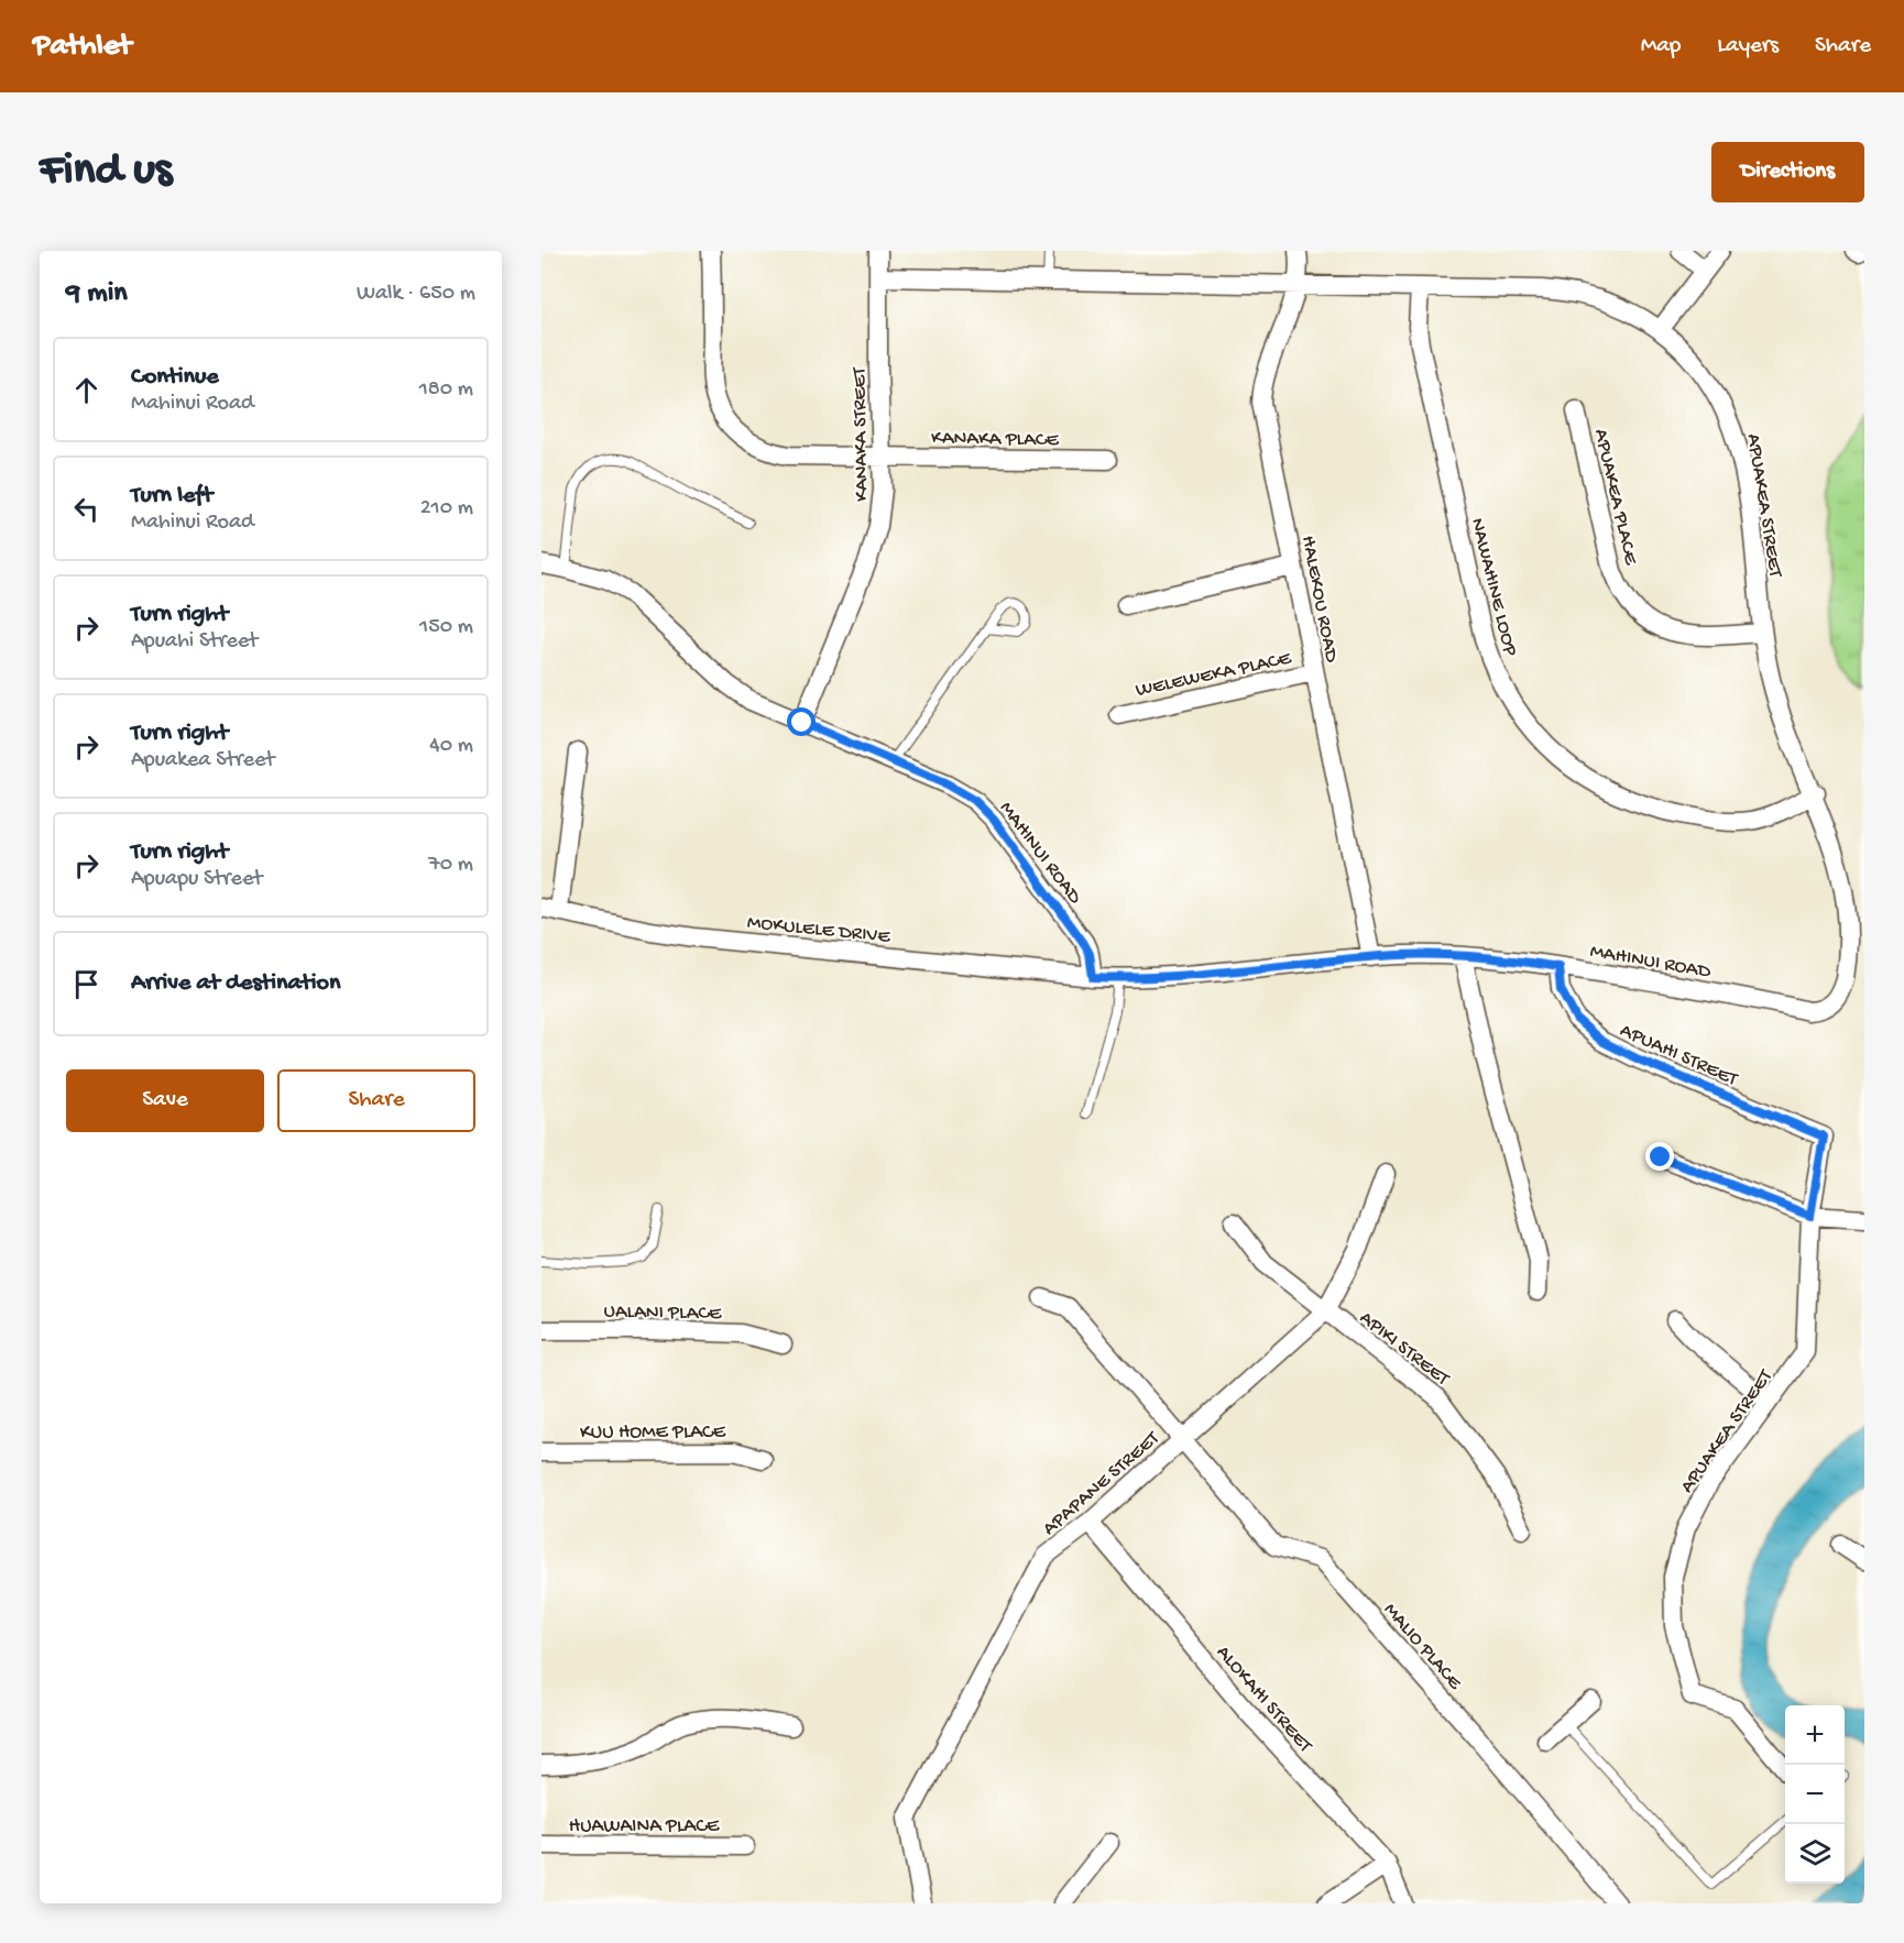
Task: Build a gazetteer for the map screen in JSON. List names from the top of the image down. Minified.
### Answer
{"streets":{"street":["KANAKA STREET","KANAKA PLACE","APUAKEA PLACE","APUAKEA STREET","NAWAHINE LOOP","HALEKOU ROAD","WELEWEKA PLACE","MAHINUI ROAD","MOKULELE DRIVE","APUAHI STREET","UALANI PLACE","APIKI STREET","KUU HOME PLACE","APAPANE STREET","MALIO PLACE","ALOKAHI STREET","HUAWAINA PLACE"]},"crossings":[["KANAKA STREET","KANAKA PLACE"],["KANAKA STREET","APUAKEA STREET"],["KANAKA STREET","MAHINUI ROAD"],["APUAKEA PLACE","APUAKEA STREET"],["APUAKEA STREET","NAWAHINE LOOP"],["APUAKEA STREET","HALEKOU ROAD"],["APUAKEA STREET","MAHINUI ROAD"],["APUAKEA STREET","APUAHI STREET"],["HALEKOU ROAD","WELEWEKA PLACE"],["HALEKOU ROAD","MAHINUI ROAD"],["MAHINUI ROAD","MOKULELE DRIVE"],["MAHINUI ROAD","APUAHI STREET"],["APIKI STREET","APAPANE STREET"],["APAPANE STREET","MALIO PLACE"],["APAPANE STREET","ALOKAHI STREET"]],"page":{"header":"Pathlet","nav":["Map","Layers","Share"],"buttons":["Directions",["Save","Share"]],"title":"Find us","heading":["9 min","Walk · 650 m"],"list":[["Continue","Mahinui Road","180 m"],["Turn left","Mahinui Road","210 m"],["Turn right","Apuahi Street","150 m"],["Turn right","Apuakea Street","40 m"],["Turn right","Apuapu Street","70 m"],"Arrive at destination"],"map_buttons":["+","−"]}}
